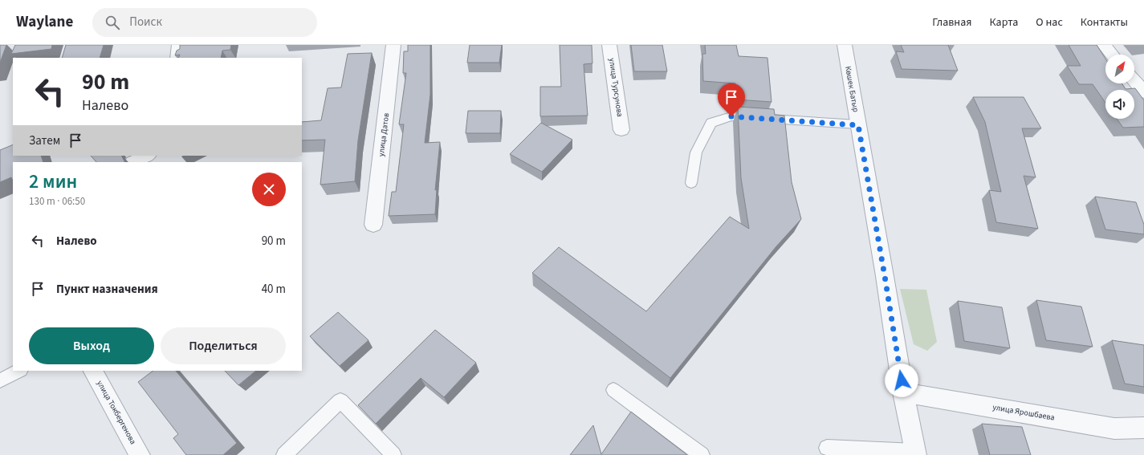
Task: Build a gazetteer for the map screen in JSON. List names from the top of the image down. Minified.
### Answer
{"streets":{"street":["улица Турсунова","Көшек Батыр","улица Датов","улица Токбергенова","улица Ярошбаева"]},"crossings":[["Көшек Батыр","улица Ярошбаева"]],"north":"top right","page":{"header":"Waylane","search":"Поиск","nav":["Главная","Карта","О нас","Контакты"],"turn":["90 m","Налево"],"then":"Затем","heading":["2 мин","130 m · 06:50"],"list":[{"name":"Налево","value":"90 m"},{"name":"Пункт назначения","value":"40 m"}],"buttons":["Выход","Поделиться"]}}
